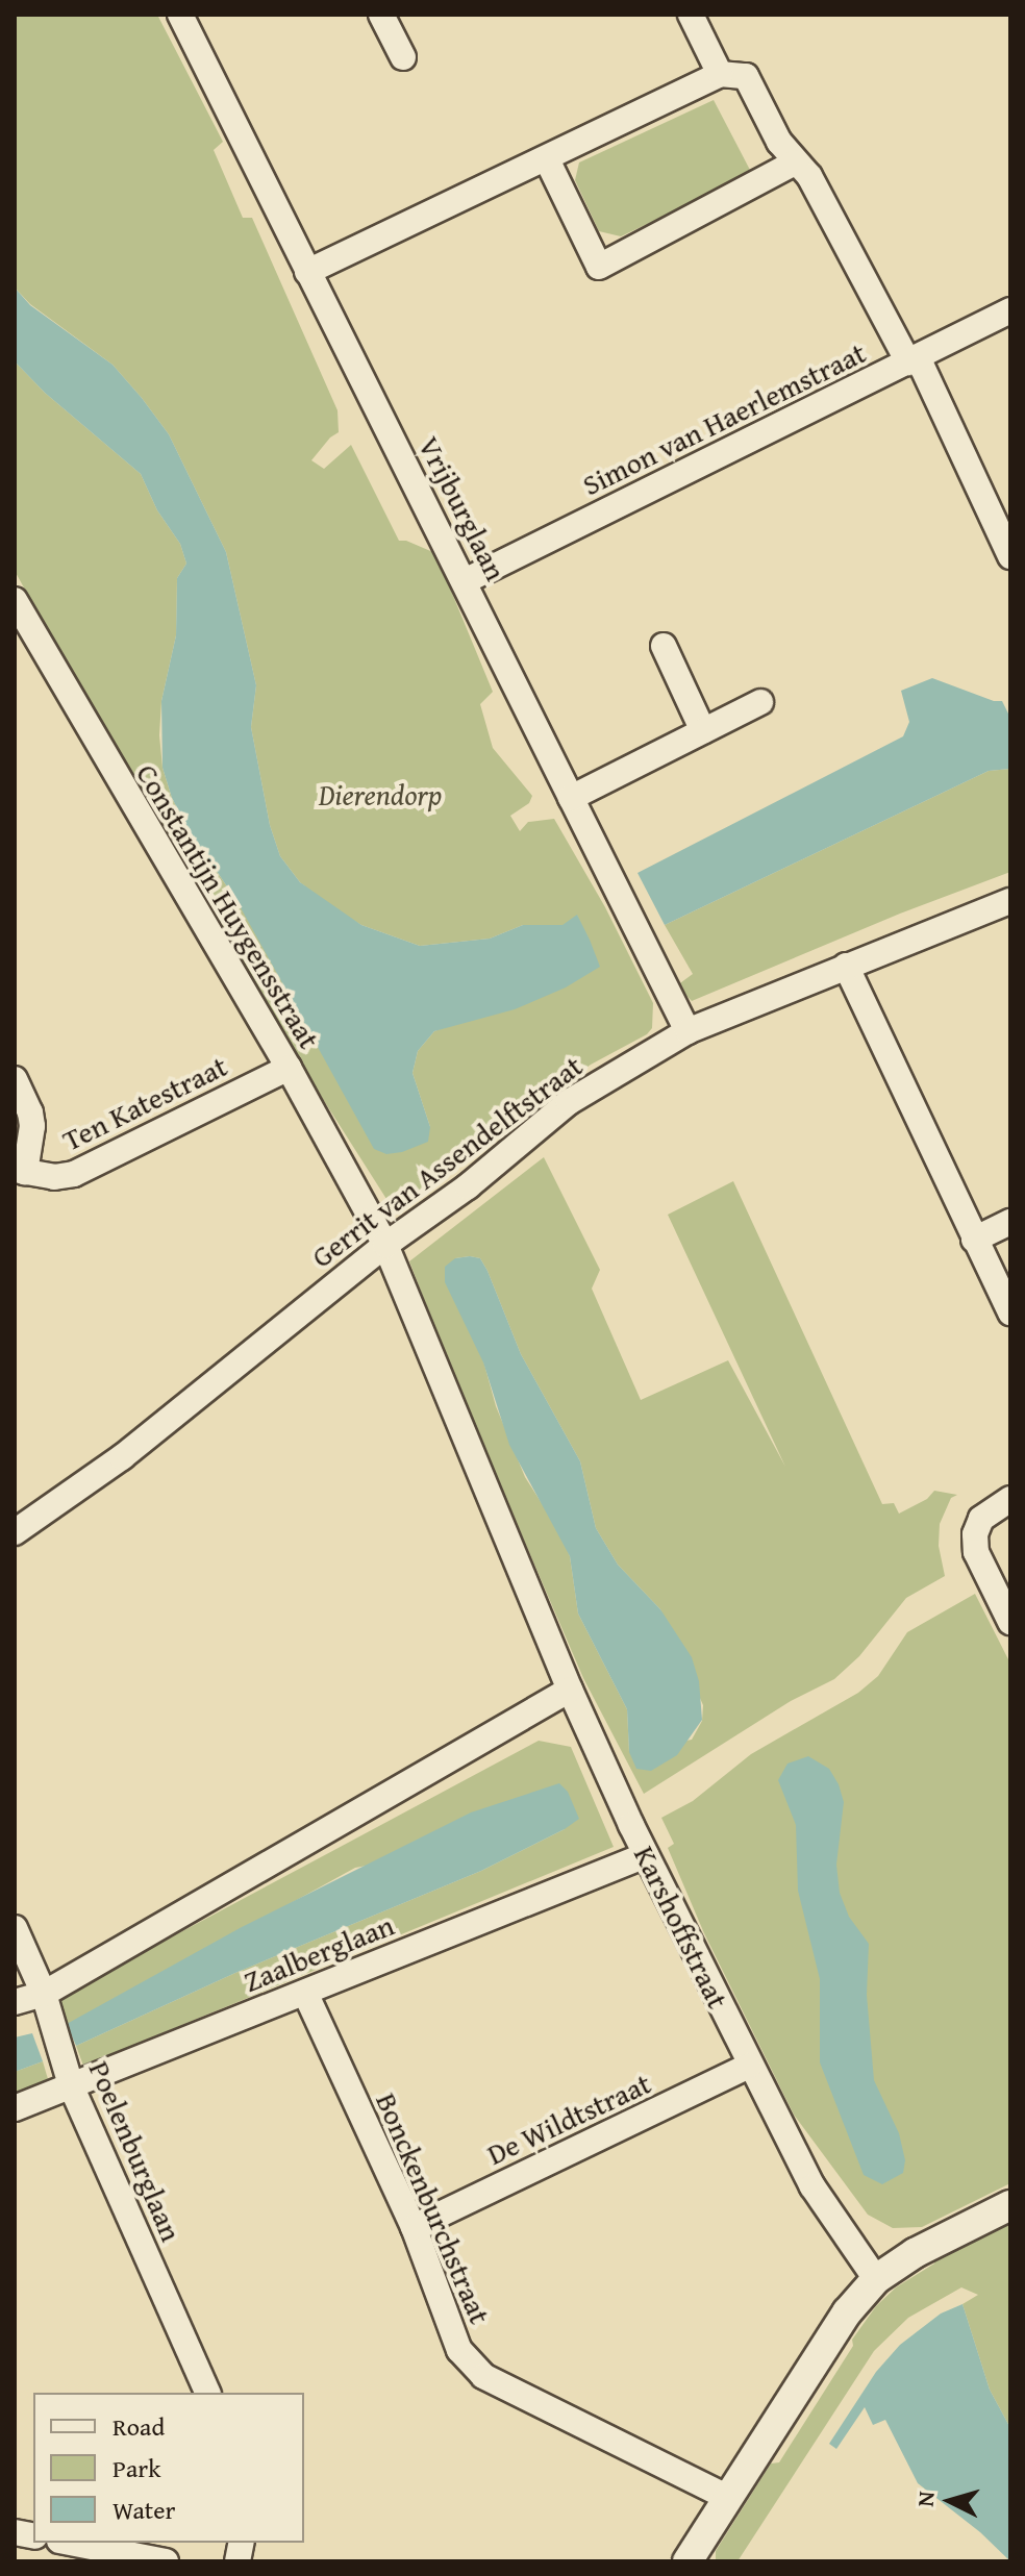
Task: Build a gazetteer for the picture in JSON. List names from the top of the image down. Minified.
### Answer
{"streets":{"street":["Simon van Haerlemstraat","Vrijburglaan","Constantijn Huygensstraat","Ten Katestraat","Gerrit van Assendelftstraat","Karshoffstraat","Zaalberglaan","De Wildtstraat","Poelenburglaan","Bonckenburchstraat"]},"crossings":[["Simon van Haerlemstraat","Vrijburglaan"],["Vrijburglaan","Gerrit van Assendelftstraat"],["Constantijn Huygensstraat","Ten Katestraat"],["Constantijn Huygensstraat","Gerrit van Assendelftstraat"],["Constantijn Huygensstraat","Karshoffstraat"],["Gerrit van Assendelftstraat","Karshoffstraat"],["Karshoffstraat","Zaalberglaan"],["Karshoffstraat","De Wildtstraat"],["Zaalberglaan","Poelenburglaan"],["Zaalberglaan","Bonckenburchstraat"],["De Wildtstraat","Bonckenburchstraat"]],"parks":["Dierendorp"],"legend":["Road","Park","Water"],"north":"left"}
